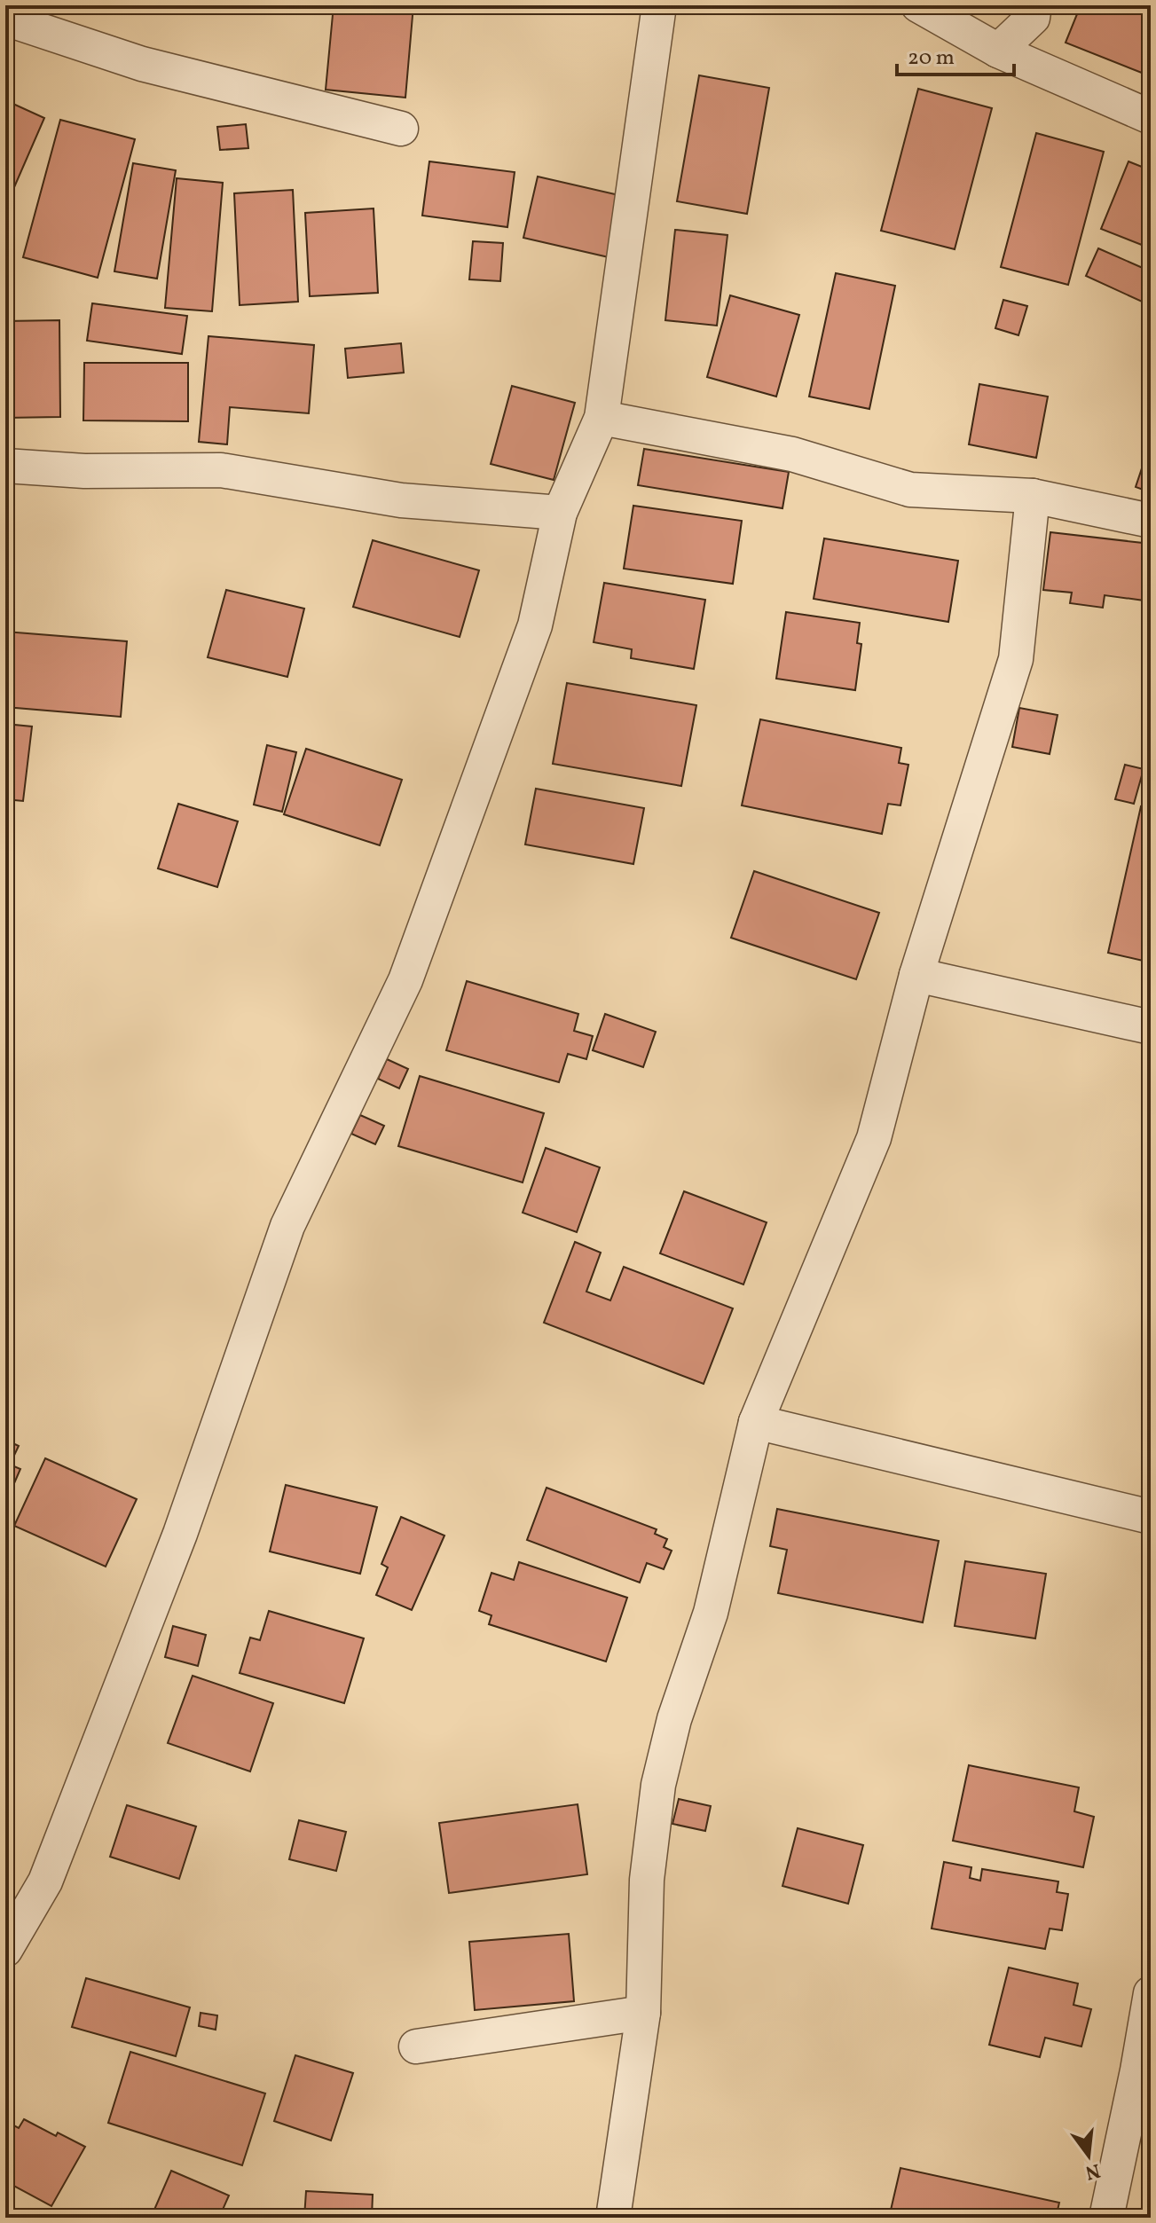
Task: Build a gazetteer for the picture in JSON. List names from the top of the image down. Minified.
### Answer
{"scale_bar":"20 m","north":"bottom"}
